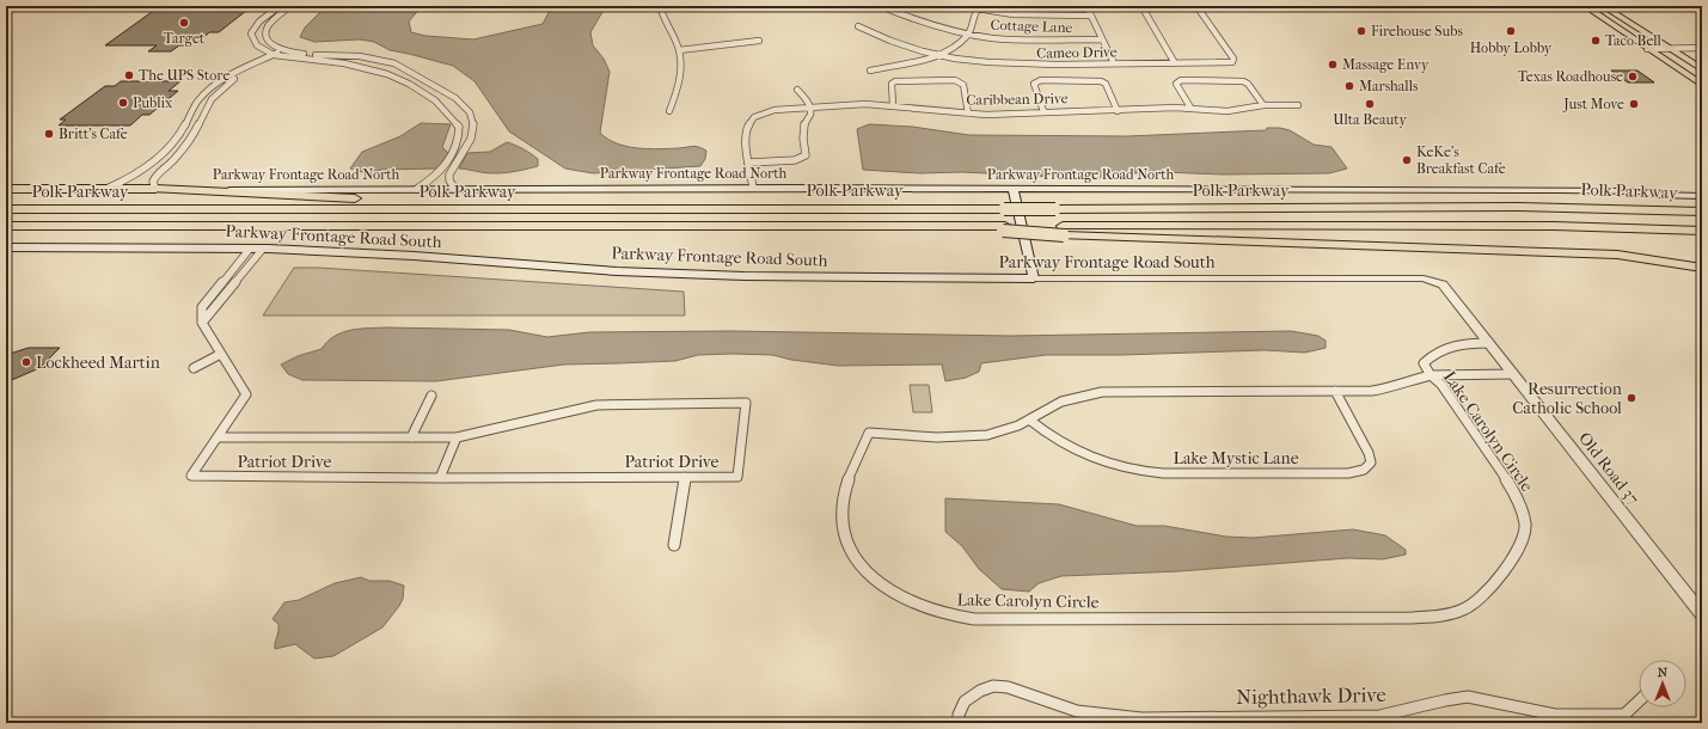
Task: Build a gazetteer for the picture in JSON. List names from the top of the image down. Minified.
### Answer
{"streets":{"highway":["Polk Parkway"],"main road":["Parkway Frontage Road North","Parkway Frontage Road South"],"street":["Cottage Lane","Cameo Drive","Caribbean Drive","Lake Carolyn Circle","Lake Mystic Lane","Patriot Drive","Old Road 37","Nighthawk Drive"]},"crossings":[["Caribbean Drive","Parkway Frontage Road North"],["Parkway Frontage Road South","Old Road 37"],["Lake Carolyn Circle","Lake Mystic Lane"],["Lake Carolyn Circle","Old Road 37"]],"places":["Target","Firehouse Subs","Hobby Lobby","Taco Bell","Massage Envy","The UPS Store","Texas Roadhouse","Marshalls","Publix","Ulta Beauty","Just Move","Britt's Cafe","KeKe's Breakfast Cafe","Lockheed Martin","Resurrection Catholic School"],"north":"top"}
